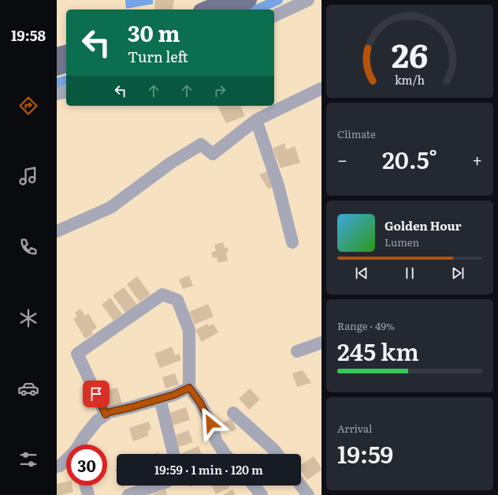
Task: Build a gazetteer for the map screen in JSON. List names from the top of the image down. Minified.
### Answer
{"page":{"tabs":"19:58","turn":["30 m","Turn left"],"tile":["Climate",["Range · 49%","245 km"],["Arrival","19:59"]],"heat":["−","20.5°","+"],"song":["Golden Hour","Lumen"],"limit":"30","trip":"19:59 · 1 min · 120 m","gauge":["26","km/h"]}}
